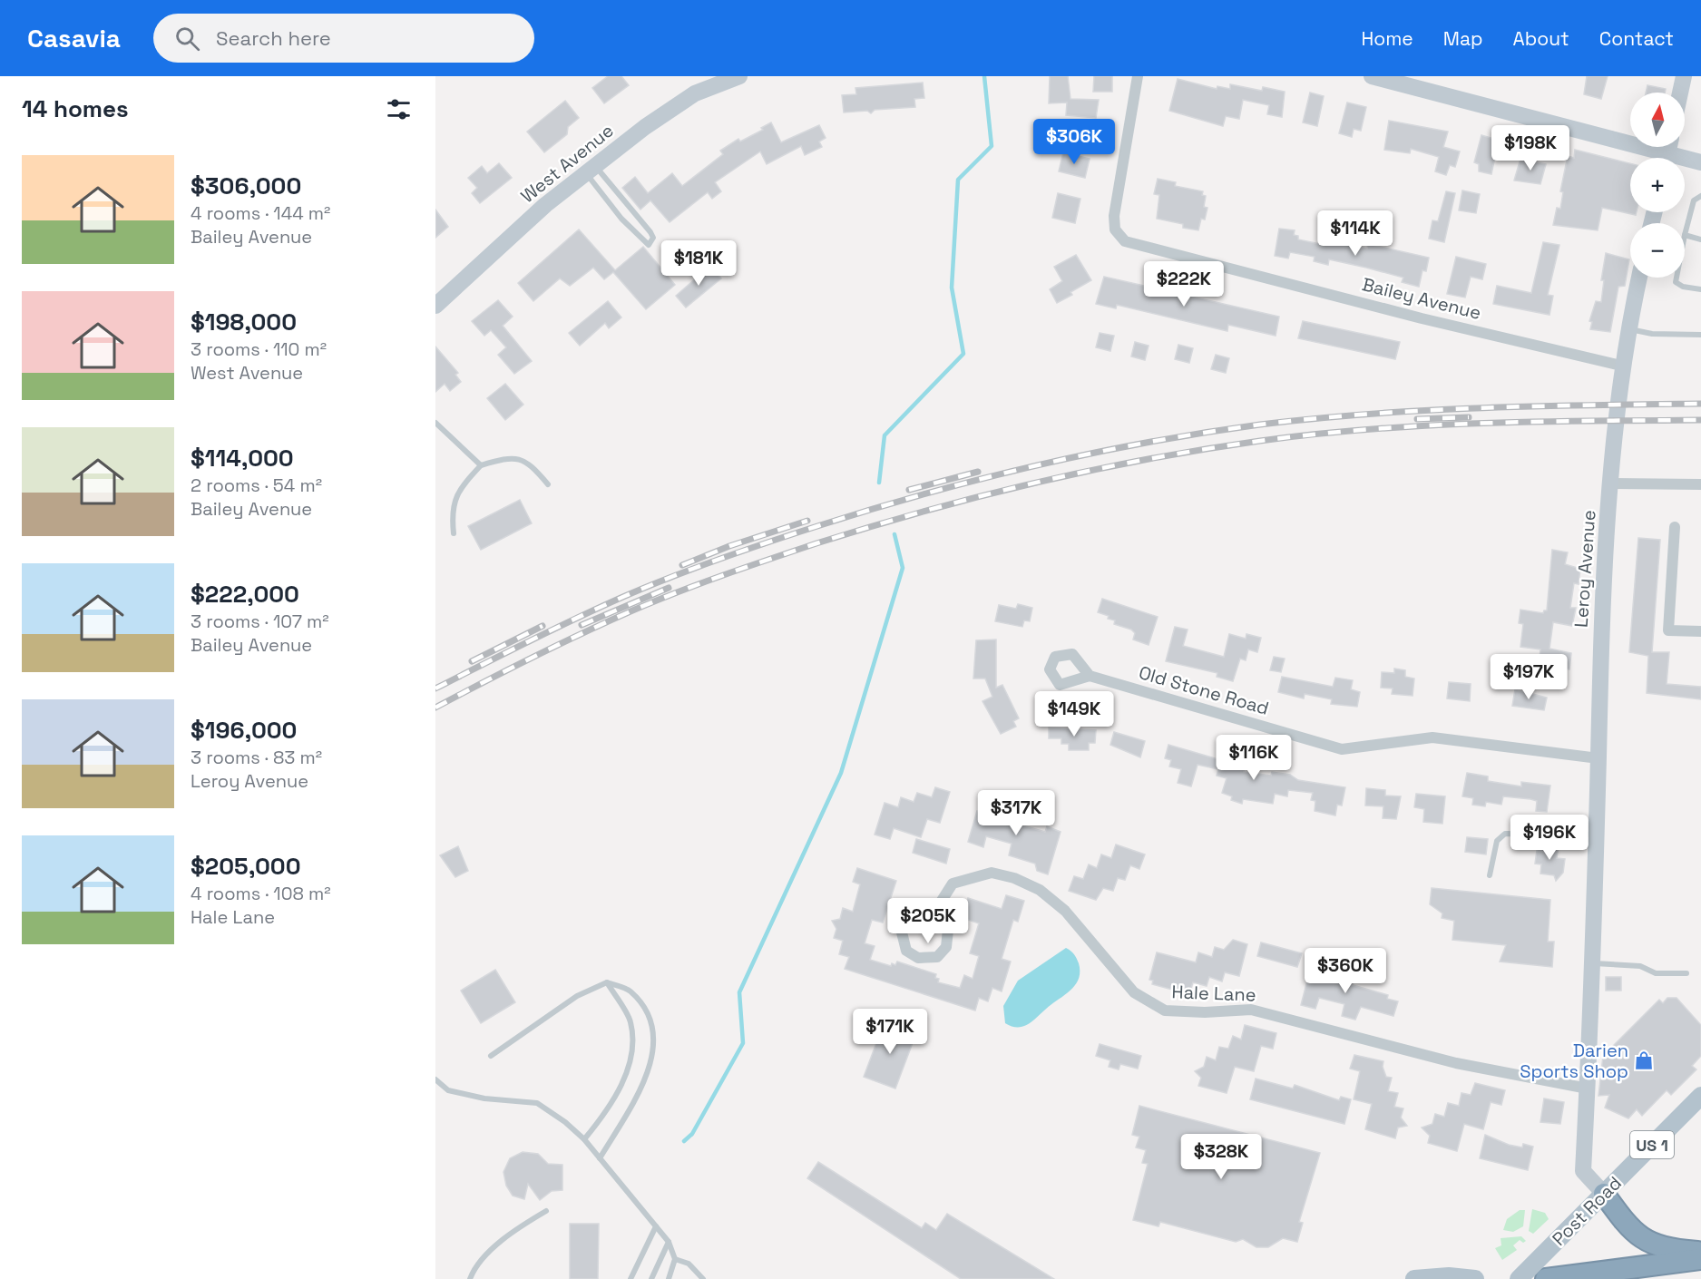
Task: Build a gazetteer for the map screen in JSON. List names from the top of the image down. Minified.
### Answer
{"streets":{"main road":["US 1","Post Road"],"street":["West Avenue","Bailey Avenue","Leroy Avenue","Old Stone Road","Hale Lane"]},"crossings":[["Bailey Avenue","Leroy Avenue"],["Leroy Avenue","Old Stone Road"],["Leroy Avenue","Hale Lane"],["Leroy Avenue","Post Road"]],"places":{"shop":["Darien Sports Shop"]},"north":"top","page":{"header":"Casavia","search":"Search here","nav":["Home","Map","About","Contact"],"heading":"14 homes","map_buttons":["+","−"],"price":["$306K","$198K","$114K","$181K","$222K","$197K","$149K","$116K","$317K","$196K","$205K","$360K","$171K","$328K"],"list":[{"name":"$306,000","note":"4 rooms · 144 m² · Bailey Avenue"},{"name":"$198,000","note":"3 rooms · 110 m² · West Avenue"},{"name":"$114,000","note":"2 rooms · 54 m² · Bailey Avenue"},{"name":"$222,000","note":"3 rooms · 107 m² · Bailey Avenue"},{"name":"$196,000","note":"3 rooms · 83 m² · Leroy Avenue"},{"name":"$205,000","note":"4 rooms · 108 m² · Hale Lane"}]}}
